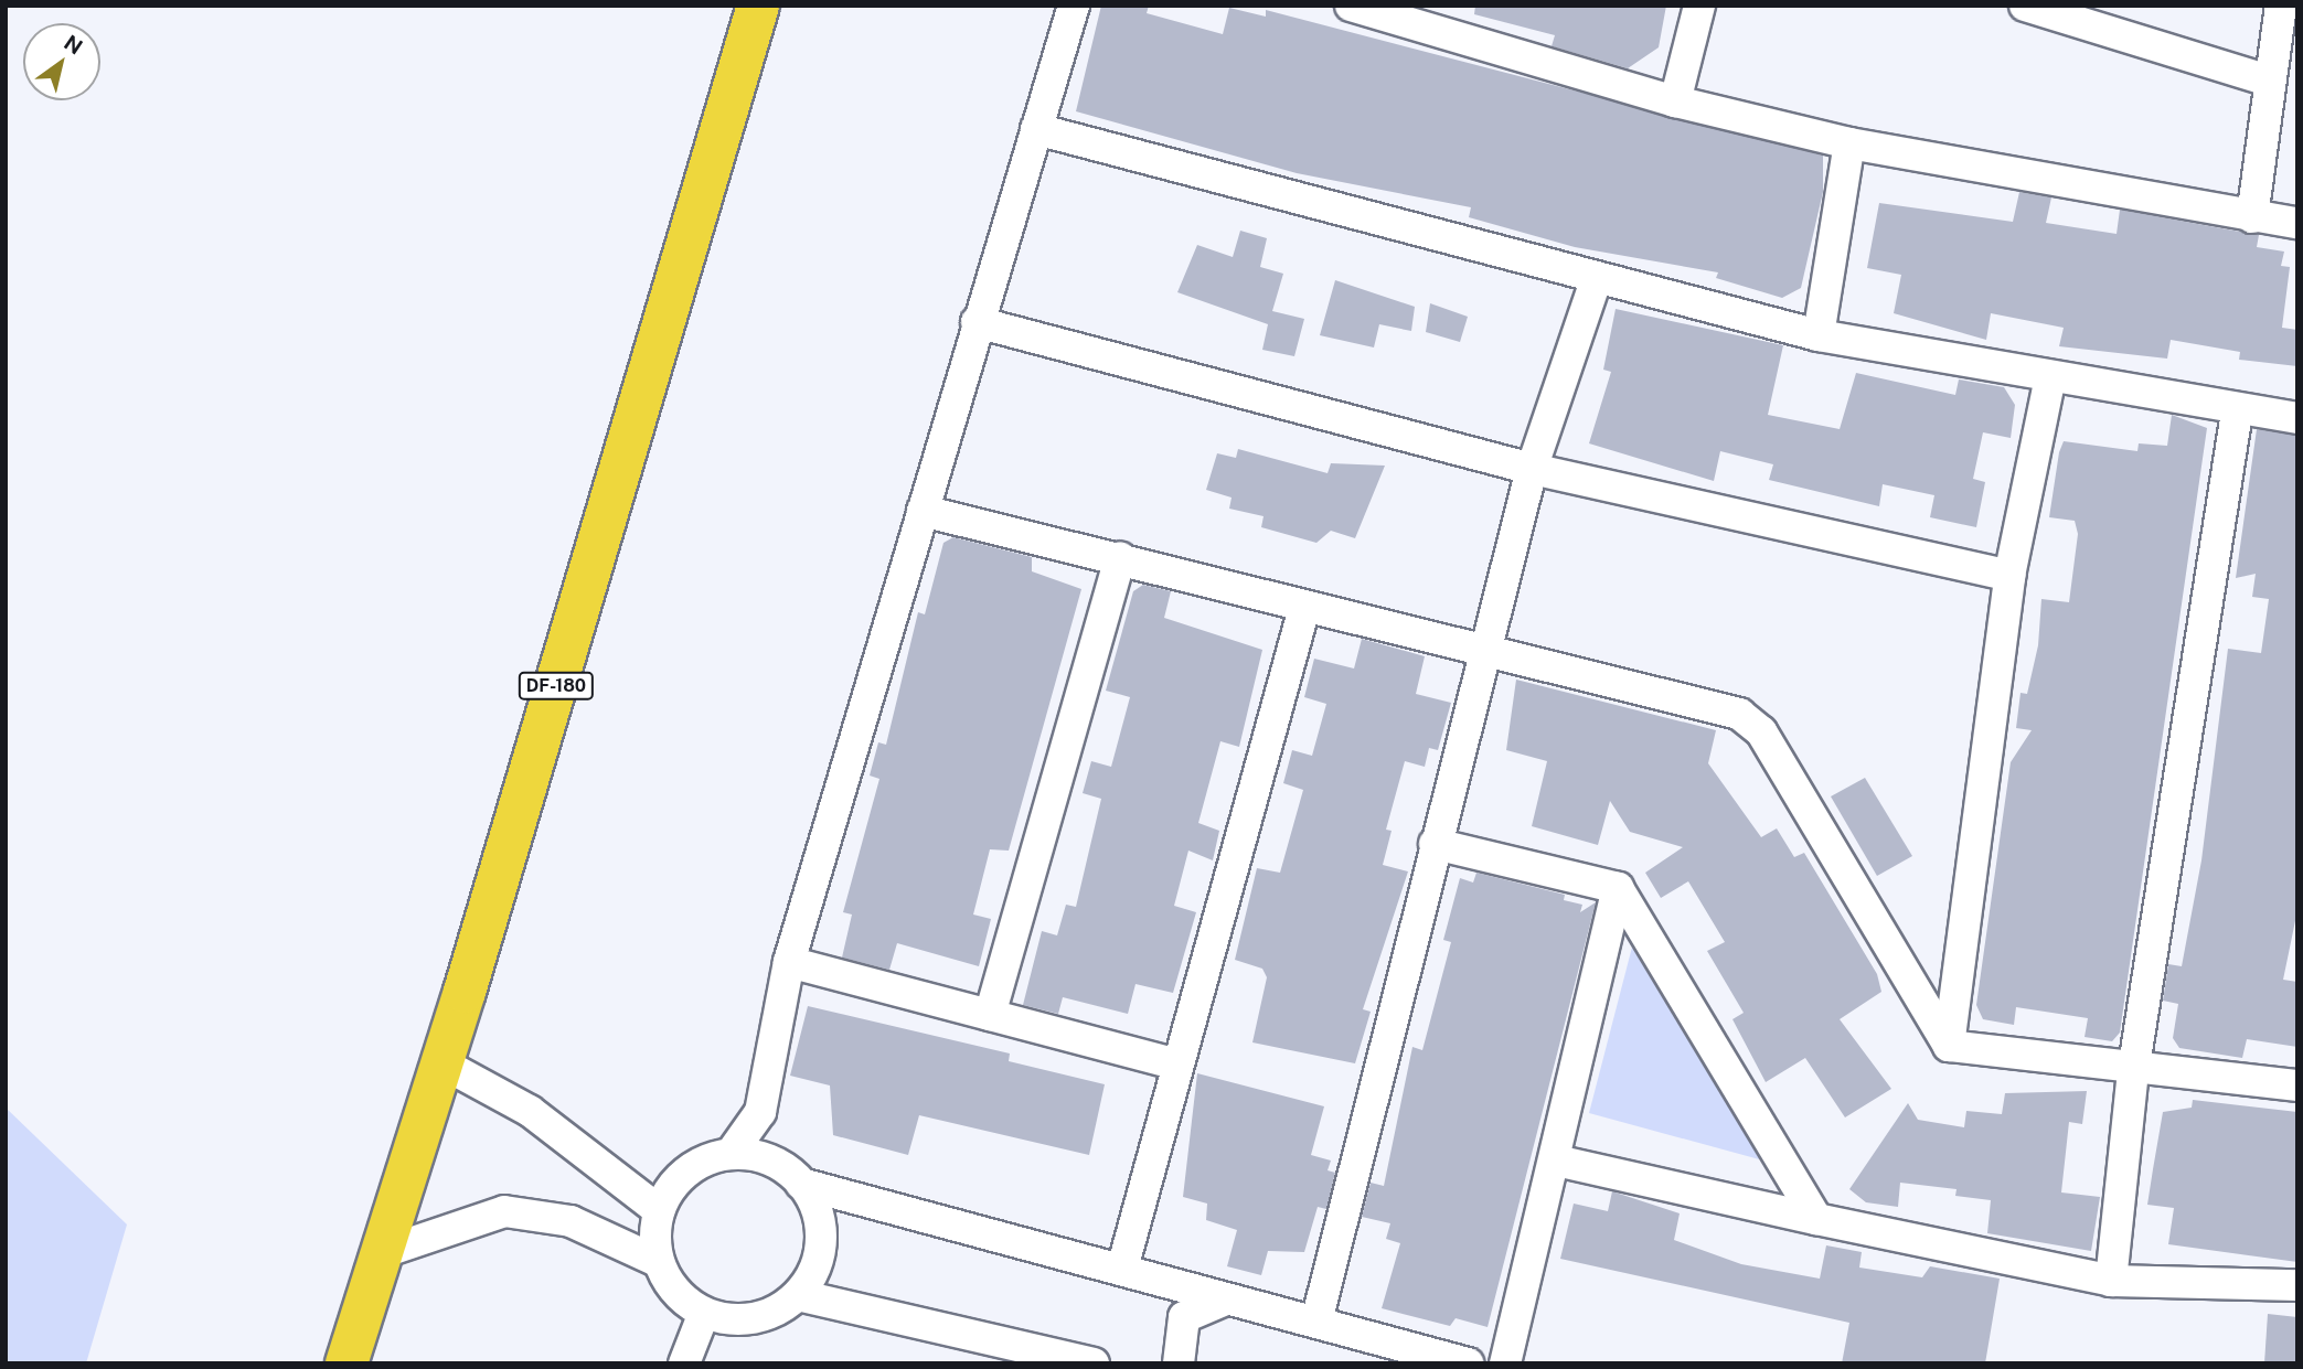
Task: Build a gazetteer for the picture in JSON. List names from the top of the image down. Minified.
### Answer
{"streets":{"highway":["DF-180"]},"north":"top right"}
